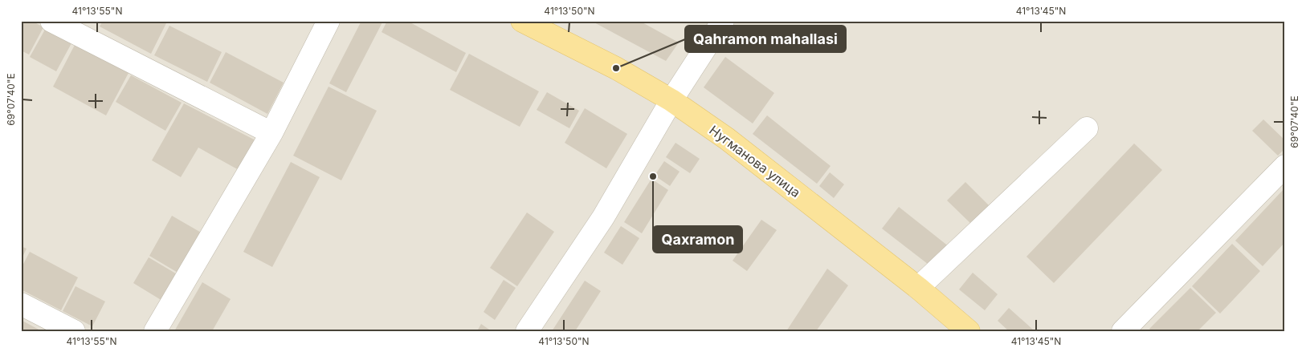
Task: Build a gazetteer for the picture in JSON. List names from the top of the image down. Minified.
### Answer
{"streets":{"main road":["Нугманова улица"]},"places":["Qahramon mahallasi","Qaxramon"],"coordinates":["41°13'55\"N","41°13'50\"N","41°13'45\"N","69°07'40\"E"]}
